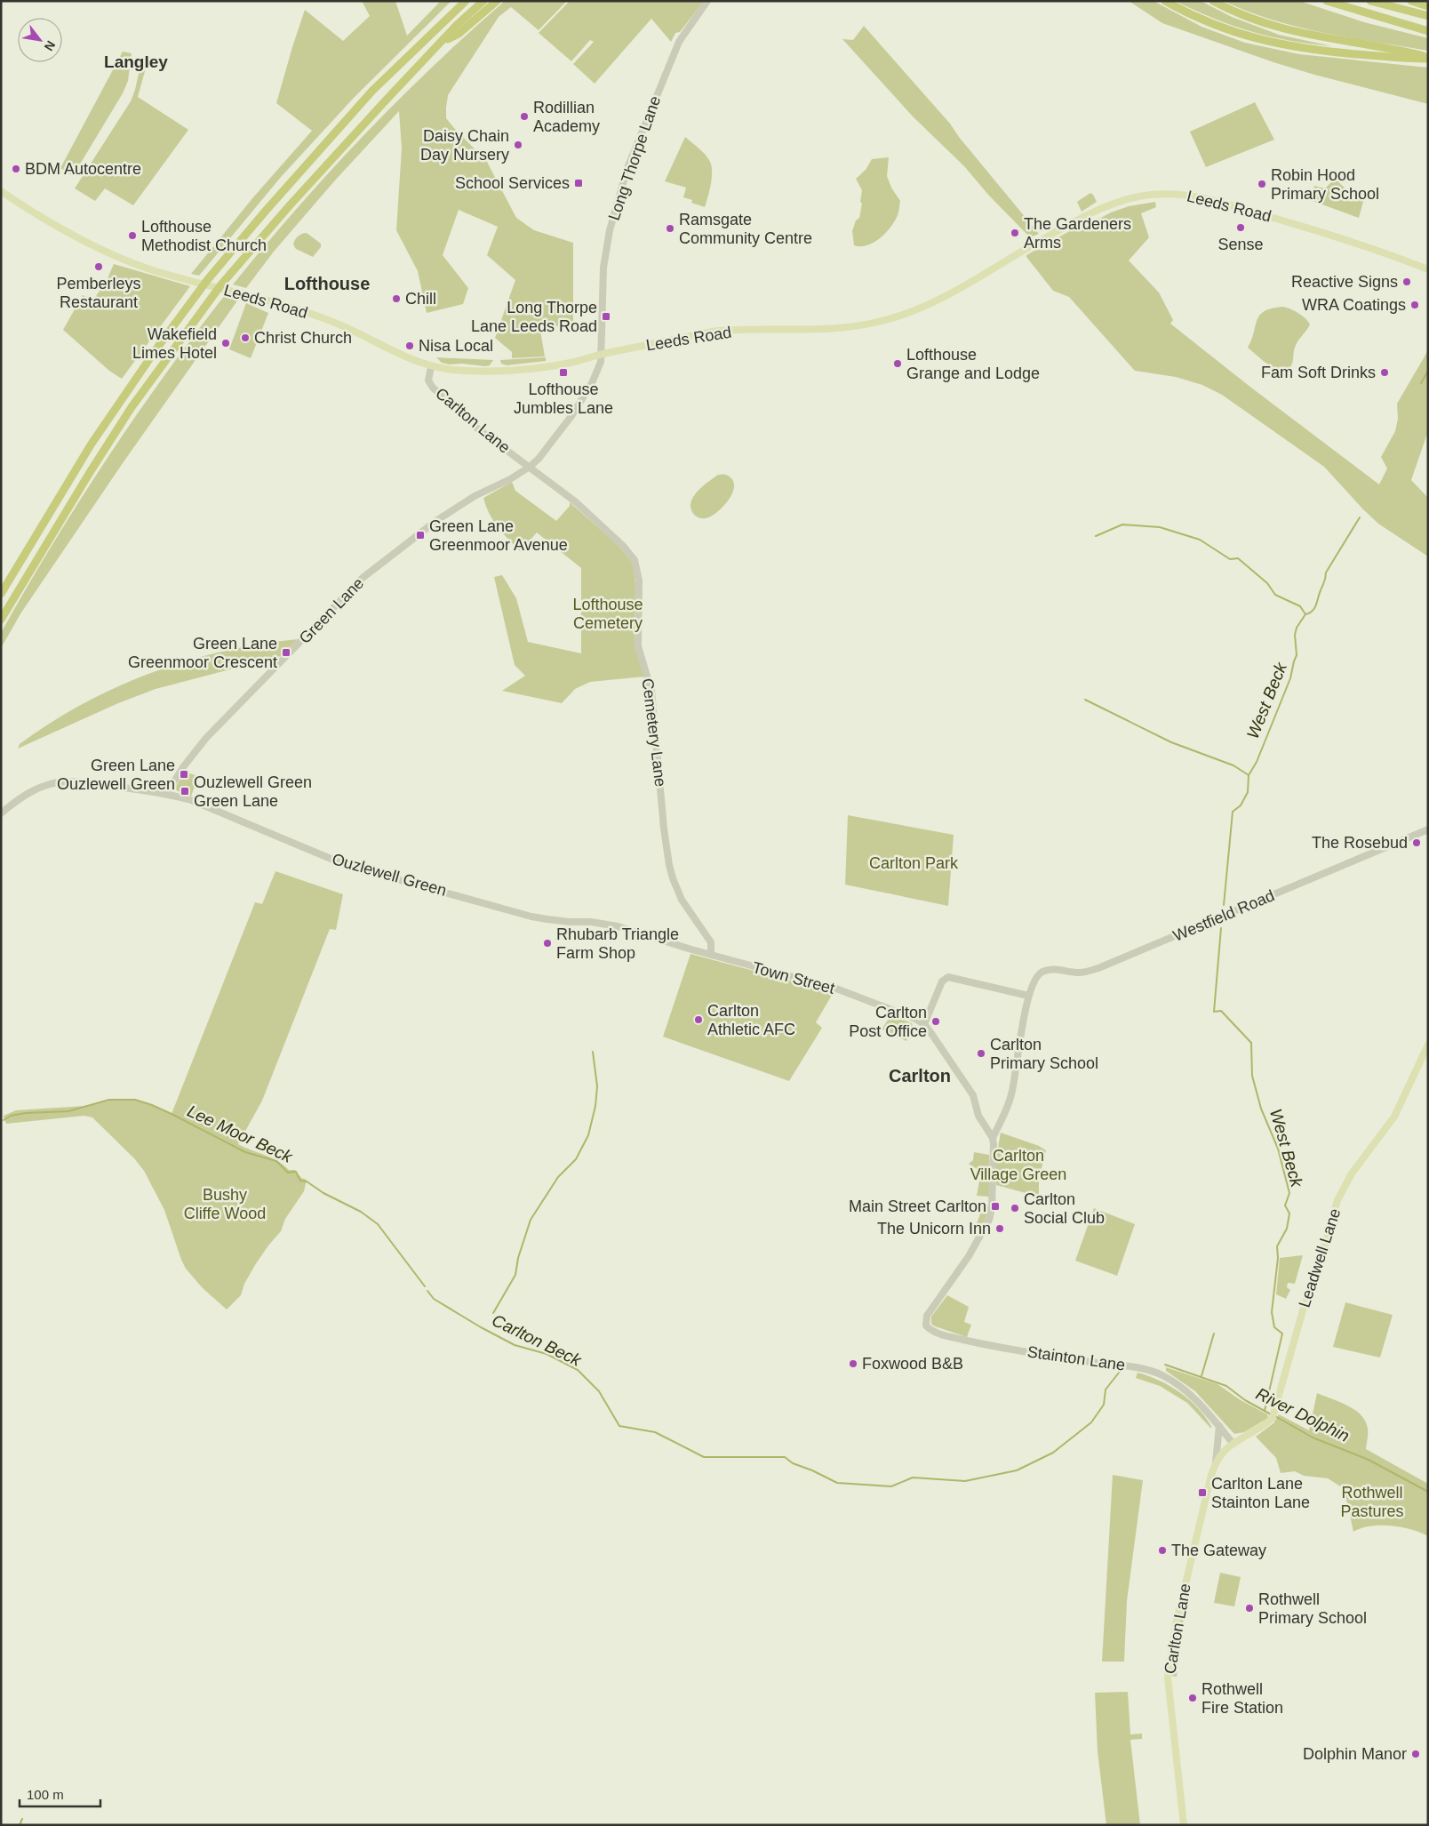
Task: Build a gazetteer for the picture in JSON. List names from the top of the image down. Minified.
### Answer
{"streets":{"main road":["Leeds Road","Carlton Lane","Leadwell Lane"],"street":["Long Thorpe Lane","Green Lane","Cemetery Lane","Ouzlewell Green","Westfield Road","Town Street","Stainton Lane"]},"crossings":[["Long Thorpe Lane","Leeds Road"],["Long Thorpe Lane","Carlton Lane"],["Long Thorpe Lane","Green Lane"],["Long Thorpe Lane","Cemetery Lane"],["Leeds Road","Carlton Lane"],["Carlton Lane","Green Lane"],["Carlton Lane","Cemetery Lane"],["Carlton Lane","Leadwell Lane"],["Green Lane","Cemetery Lane"],["Green Lane","Ouzlewell Green"],["Cemetery Lane","Ouzlewell Green"],["Cemetery Lane","Town Street"],["Ouzlewell Green","Town Street"],["Leadwell Lane","Stainton Lane"]],"districts":["Langley","Lofthouse","Carlton"],"water":["West Beck","Lee Moor Beck","Carlton Beck","River Dolphin"],"parks":["Lofthouse Cemetery","Carlton Park","Carlton Village Green","Bushy Cliffe Wood","Rothwell Pastures"],"places":{"other":["Rodillian Academy","Daisy Chain Day Nursery","BDM Autocentre","Robin Hood Primary School","Sense","Ramsgate Community Centre","The Gardeners Arms","Lofthouse Methodist Church","Pemberleys Restaurant","Reactive Signs","Chill","WRA Coatings","Christ Church","Wakefield Limes Hotel","Nisa Local","Lofthouse Grange and Lodge","Fam Soft Drinks","The Rosebud","Rhubarb Triangle Farm Shop","Carlton Athletic AFC","Carlton Post Office","Carlton Primary School","Carlton Social Club","The Unicorn Inn","Foxwood B&B","The Gateway","Rothwell Primary School","Rothwell Fire Station","Dolphin Manor"],"transit":["School Services","Long Thorpe Lane Leeds Road","Lofthouse Jumbles Lane","Green Lane Greenmoor Avenue","Green Lane Greenmoor Crescent","Green Lane Ouzlewell Green","Ouzlewell Green Green Lane","Main Street Carlton","Carlton Lane Stainton Lane"]},"scale_bar":"100 m","north":"bottom right"}
